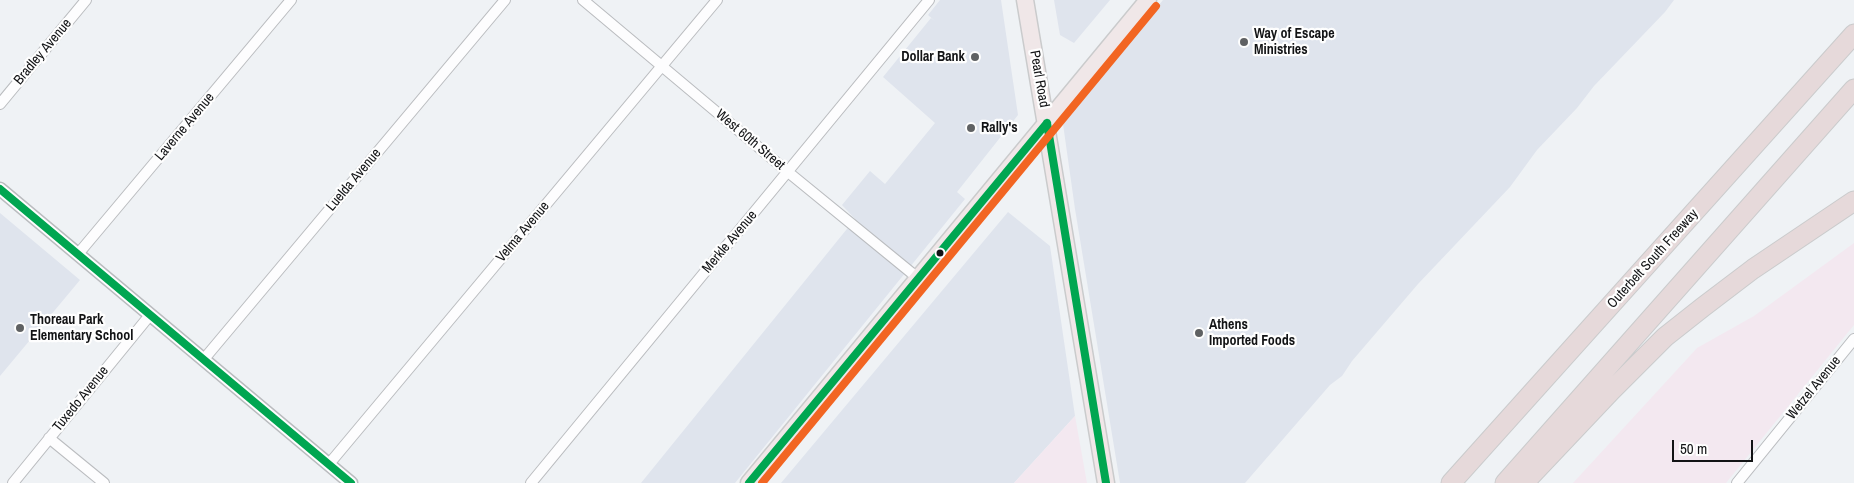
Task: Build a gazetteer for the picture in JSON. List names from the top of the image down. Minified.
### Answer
{"streets":{"highway":["Outerbelt South Freeway"],"main road":["Pearl Road"],"street":["Bradley Avenue","Laverne Avenue","West 60th Street","Luelda Avenue","Velma Avenue","Merkle Avenue","Wetzel Avenue","Tuxedo Avenue"]},"crossings":[["West 60th Street","Velma Avenue"],["West 60th Street","Merkle Avenue"]],"places":["Way of Escape Ministries","Dollar Bank","Rally's","Thoreau Park Elementary School","Athens Imported Foods"],"scale_bar":"50 m"}
